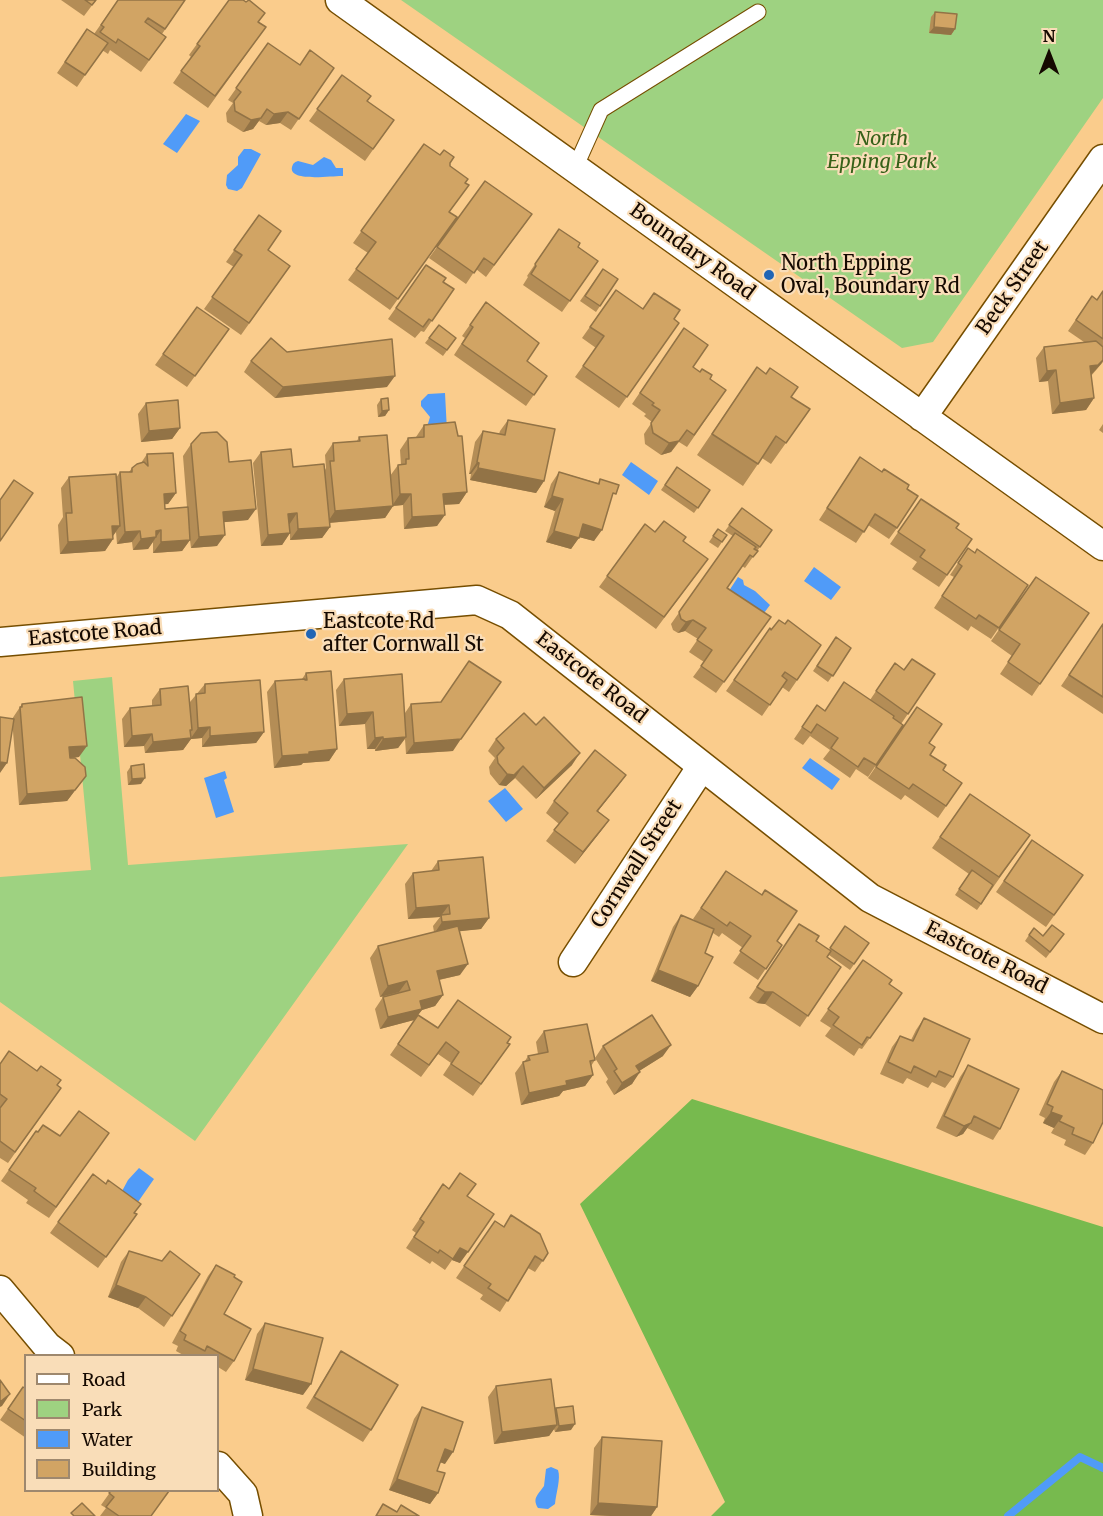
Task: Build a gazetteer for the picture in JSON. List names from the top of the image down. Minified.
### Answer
{"streets":{"street":["Boundary Road","Beck Street","Eastcote Road","Cornwall Street"]},"crossings":[["Boundary Road","Beck Street"],["Eastcote Road","Cornwall Street"]],"parks":["North Epping Park"],"places":["North Epping Oval, Boundary Rd","Eastcote Rd after Cornwall St"],"legend":["Road","Park","Water","Building"],"north":"top"}
